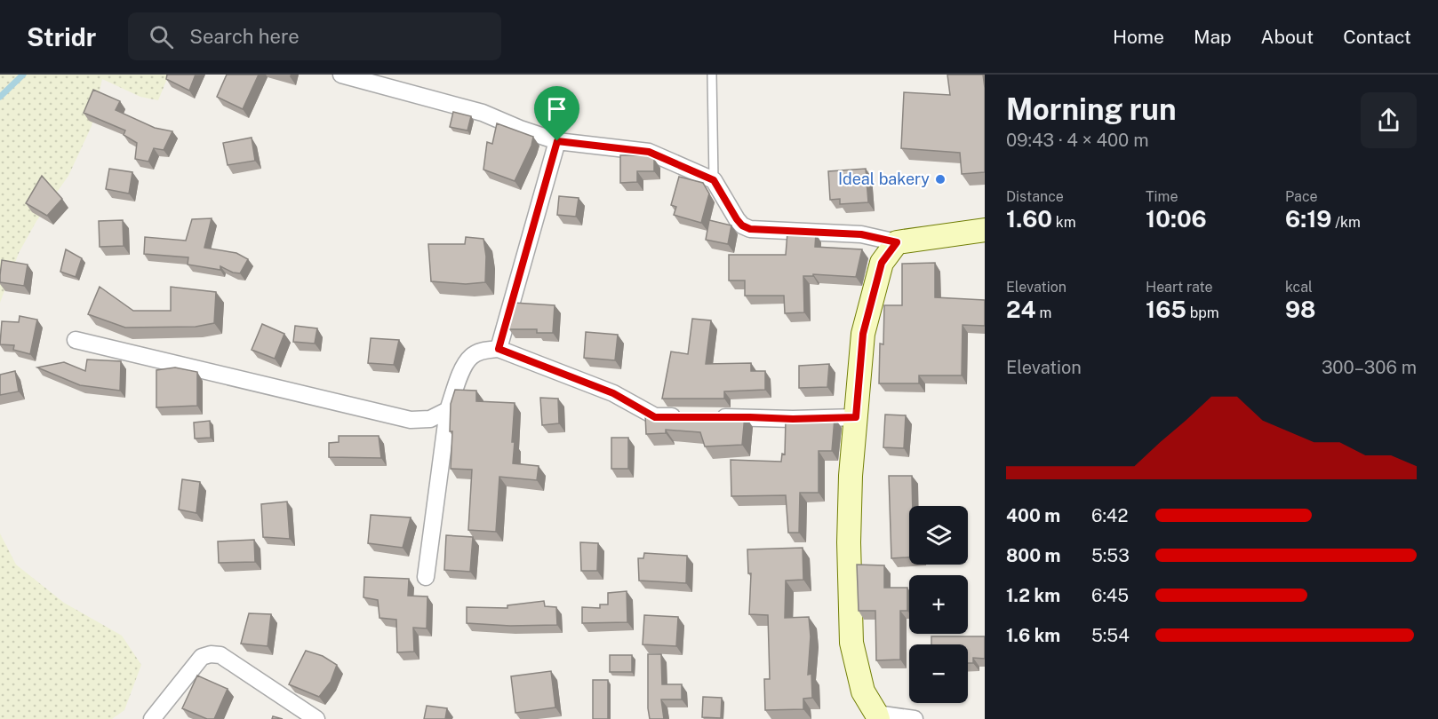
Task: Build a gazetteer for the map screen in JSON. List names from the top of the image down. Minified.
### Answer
{"places":["Ideal bakery"],"page":{"header":"Stridr","search":"Search here","nav":["Home","Map","About","Contact"],"heading":["Morning run","09:43 · 4 × 400 m"],"stats":[["Distance","1.60 km"],["Time","10:06"],["Pace","6:19 /km"],["Elevation","24 m"],["Heart rate","165 bpm"],["kcal","98"]],"chart":["Elevation","300–306 m"],"list":[{"name":"400 m","note":"6:42"},{"name":"800 m","note":"5:53"},{"name":"1.2 km","note":"6:45"},{"name":"1.6 km","note":"5:54"}],"map_buttons":["+","−"]}}
